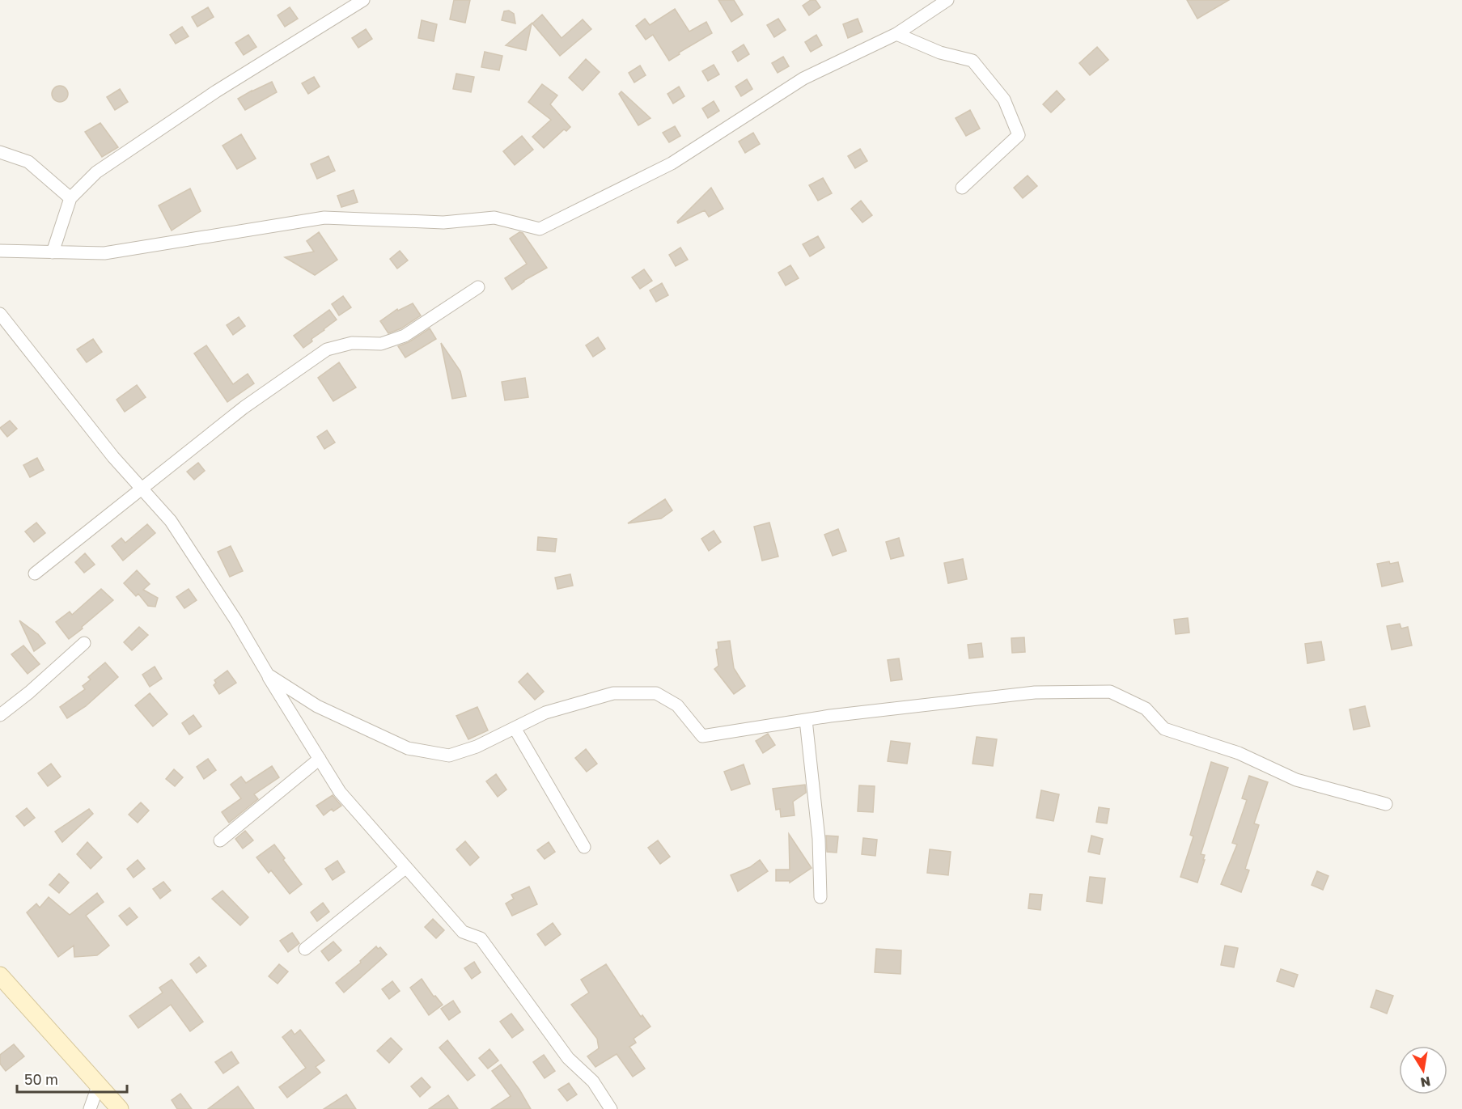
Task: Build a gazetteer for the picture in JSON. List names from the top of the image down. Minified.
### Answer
{"scale_bar":"50 m","north":"bottom"}
